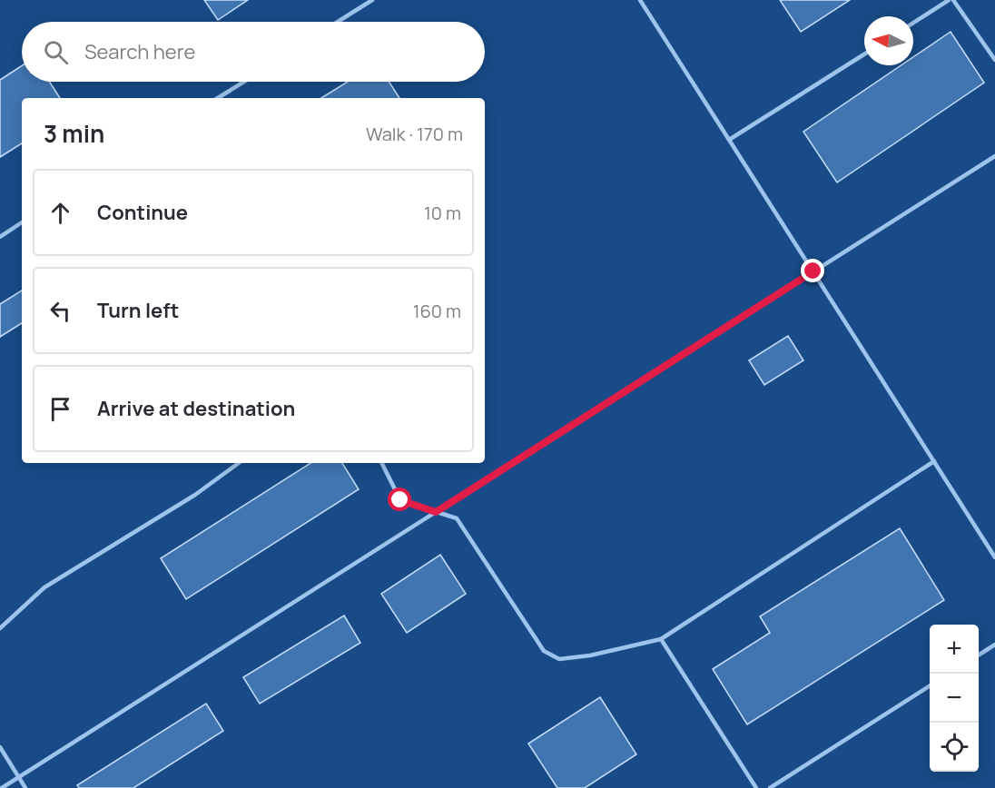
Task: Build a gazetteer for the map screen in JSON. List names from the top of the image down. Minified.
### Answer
{"north":"left","page":{"search":"Search here","heading":["3 min","Walk · 170 m"],"list":[["Continue","10 m"],["Turn left","160 m"],"Arrive at destination"],"map_buttons":["+","−"]}}
